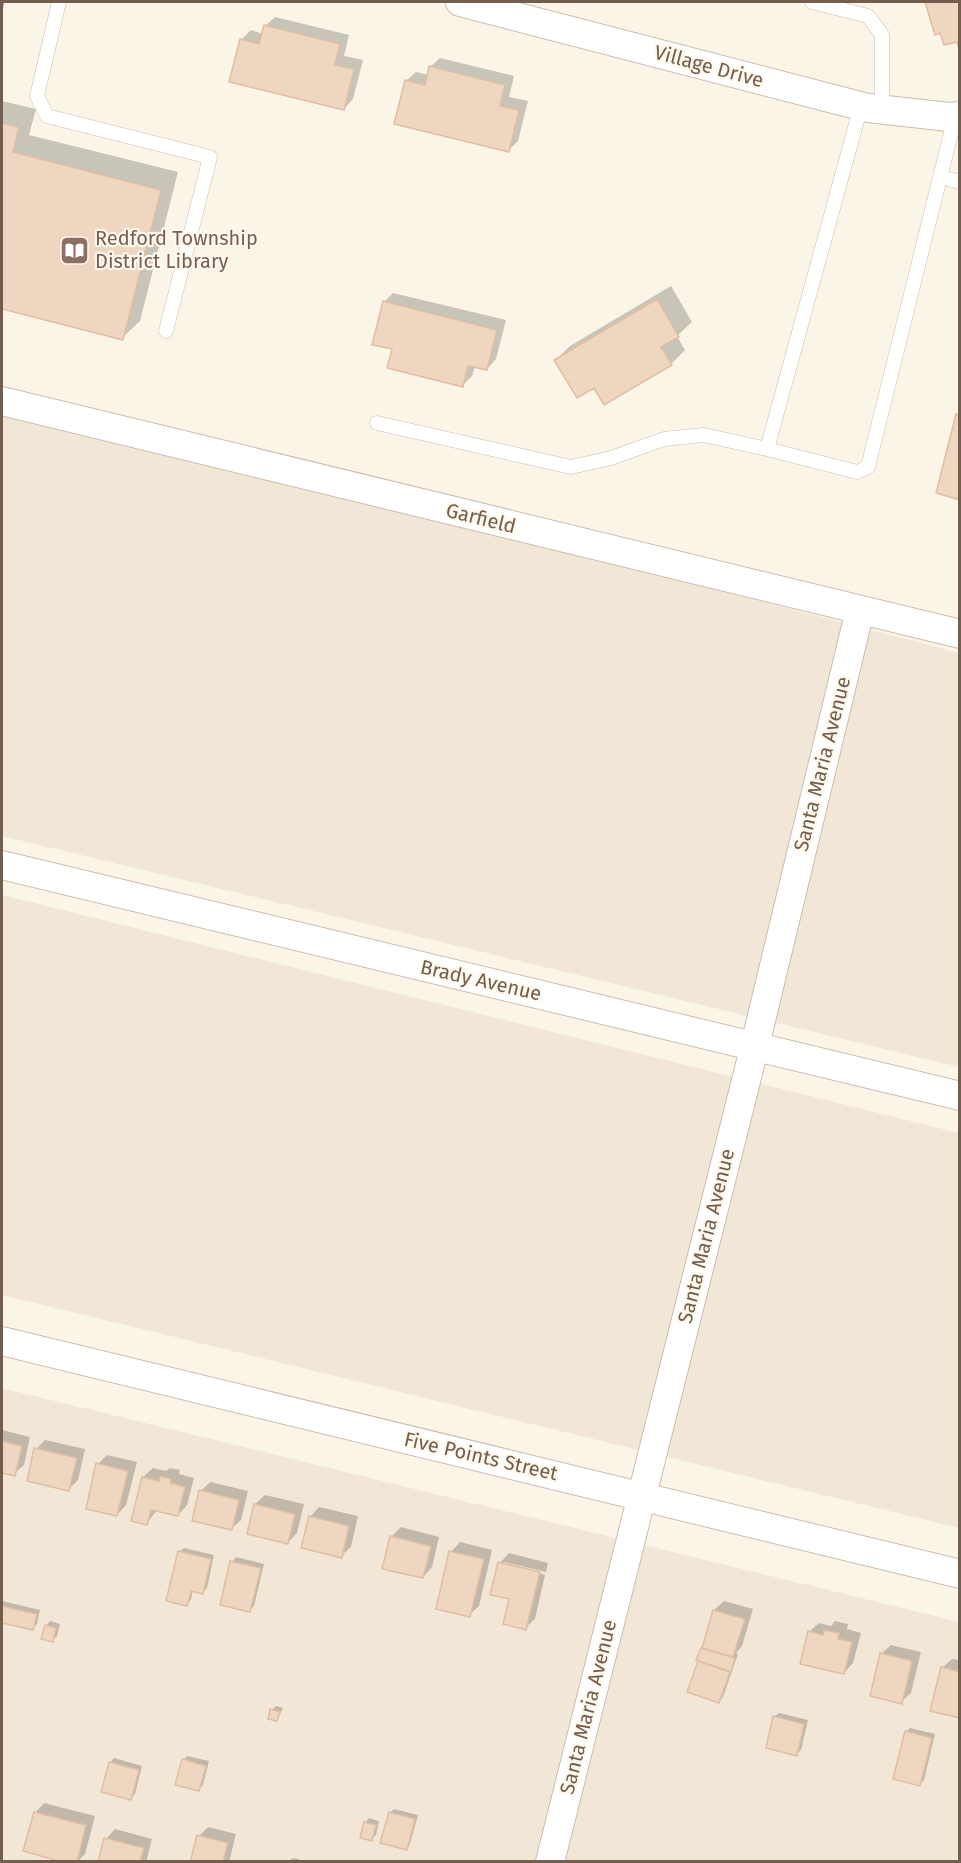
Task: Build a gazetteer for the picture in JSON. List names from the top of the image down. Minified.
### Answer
{"streets":{"street":["Village Drive","Garfield","Santa Maria Avenue","Brady Avenue","Five Points Street"]},"crossings":[["Garfield","Santa Maria Avenue"],["Santa Maria Avenue","Brady Avenue"],["Santa Maria Avenue","Five Points Street"]],"places":{"library":["Redford Township District Library"]}}
